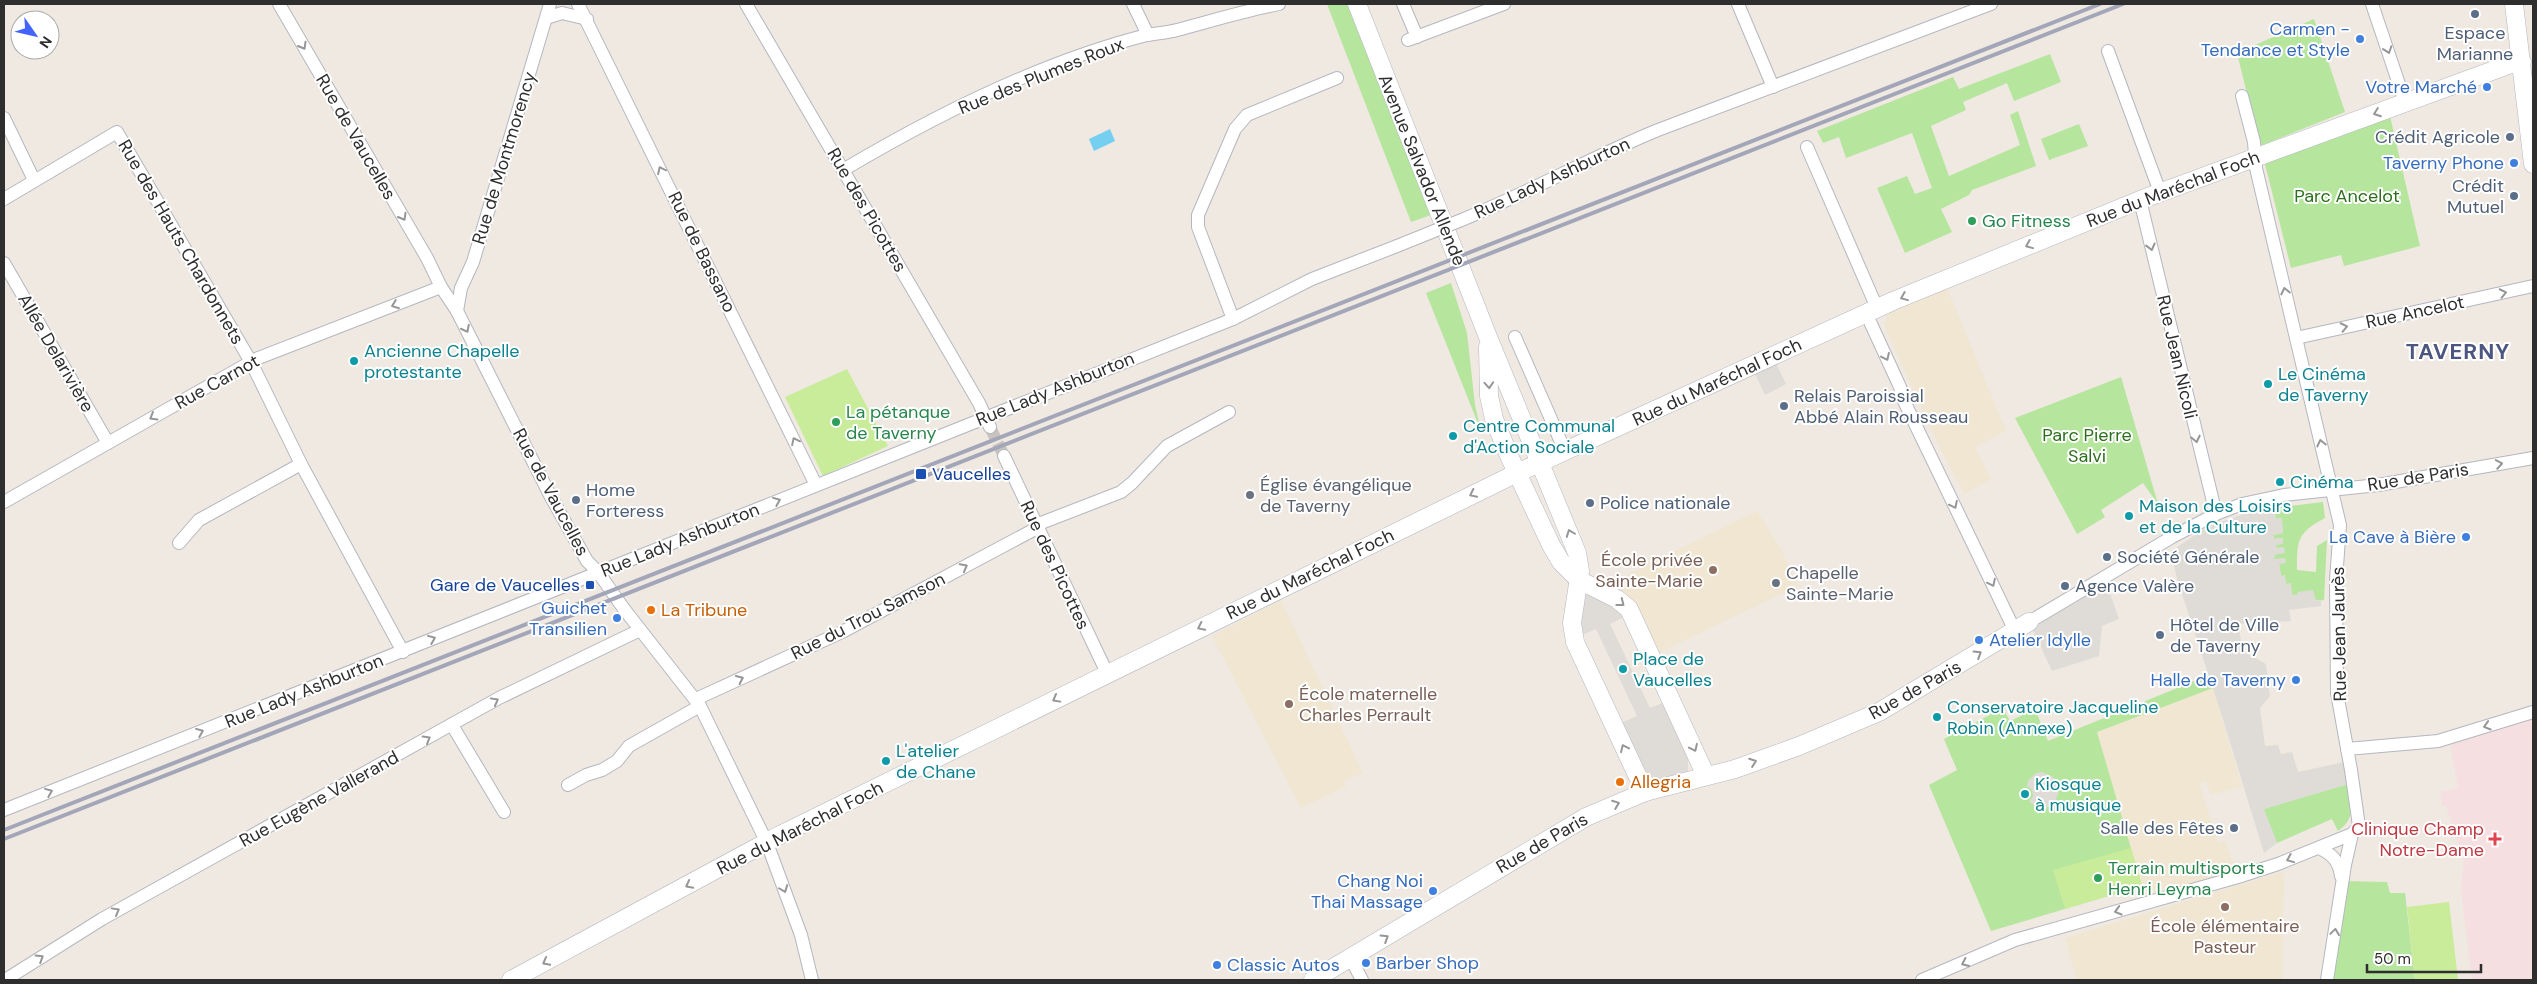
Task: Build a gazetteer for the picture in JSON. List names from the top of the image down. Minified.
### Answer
{"streets":{"street":["Rue des Plumes Roux","Rue de Vaucelles","Rue de Montmorency","Avenue Salvador Allende","Rue Lady Ashburton","Rue du Maréchal Foch","Rue des Picottes","Rue des Hauts Chardonnets","Rue de Bassano","Rue Ancelot","Allée Delarivière","Rue Jean Nicoli","Rue Carnot","Rue de Paris","Rue du Trou Samson","Rue Jean Jaurès","Rue Eugène Vallerand"]},"crossings":[["Rue des Plumes Roux","Rue des Picottes"],["Rue de Vaucelles","Rue de Montmorency"],["Rue de Vaucelles","Rue Lady Ashburton"],["Rue de Vaucelles","Rue du Maréchal Foch"],["Rue de Vaucelles","Rue Carnot"],["Rue de Vaucelles","Rue du Trou Samson"],["Rue de Vaucelles","Rue Eugène Vallerand"],["Avenue Salvador Allende","Rue du Maréchal Foch"],["Rue Lady Ashburton","Rue des Picottes"],["Rue Lady Ashburton","Rue des Hauts Chardonnets"],["Rue Lady Ashburton","Rue de Bassano"],["Rue du Maréchal Foch","Rue des Picottes"],["Rue du Maréchal Foch","Rue Jean Nicoli"],["Rue du Maréchal Foch","Rue Jean Jaurès"],["Rue des Picottes","Rue du Trou Samson"],["Rue des Hauts Chardonnets","Rue Carnot"],["Rue Ancelot","Rue Jean Jaurès"],["Allée Delarivière","Rue Carnot"],["Rue Jean Nicoli","Rue de Paris"],["Rue de Paris","Rue Jean Jaurès"]],"one_way":["Rue de Vaucelles","Rue Lady Ashburton","Rue du Maréchal Foch","Rue de Bassano","Rue Ancelot","Rue Jean Nicoli","Rue Carnot","Rue de Paris","Rue du Trou Samson","Rue Jean Jaurès","Rue Eugène Vallerand"],"districts":["TAVERNY"],"parks":["Parc Ancelot","Parc Pierre Salvi"],"places":{"other":["Espace Marianne","Carmen - Tendance et Style","Votre Marché","Crédit Agricole","Taverny Phone","Crédit Mutuel","Go Fitness","Ancienne Chapelle protestante","Le Cinéma de Taverny","Relais Paroissial Abbé Alain Rousseau","La pétanque de Taverny","Centre Communal d'Action Sociale","Cinéma","Église évangélique de Taverny","Home Forteress","Police nationale","Maison des Loisirs et de la Culture","La Cave à Bière","Société Générale","École privée Sainte-Marie","Chapelle Sainte-Marie","Agence Valère","La Tribune","Guichet Transilien","Hôtel de Ville de Taverny","Atelier Idylle","Place de Vaucelles","Halle de Taverny","École maternelle Charles Perrault","Conservatoire Jacqueline Robin (Annexe)","L'atelier de Chane","Allegria","Kiosque à musique","Salle des Fêtes","Terrain multisports Henri Leyma","Chang Noi Thai Massage","École élémentaire Pasteur","Barber Shop","Classic Autos"],"transit":["Vaucelles","Gare de Vaucelles"],"health":["Clinique Champ Notre-Dame"]},"scale_bar":"50 m","north":"bottom right"}
